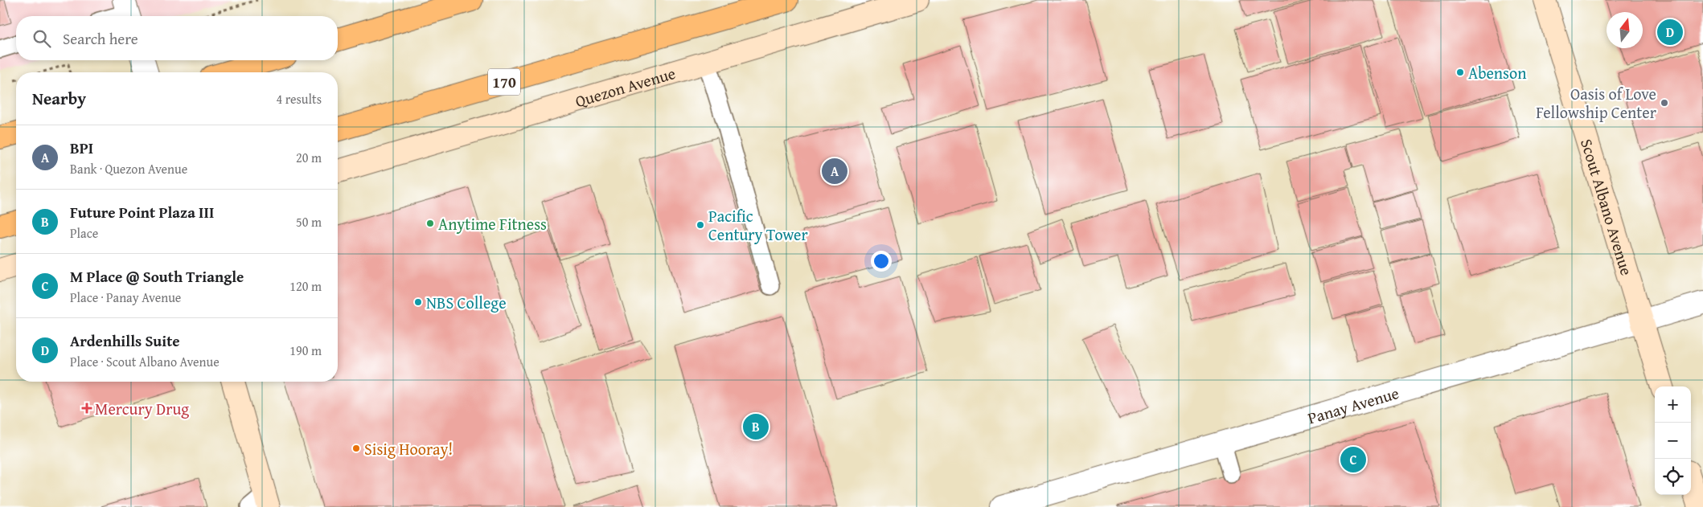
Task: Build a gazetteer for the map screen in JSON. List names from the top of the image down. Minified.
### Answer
{"streets":{"main road":["170"],"street":["Quezon Avenue","Scout Albano Avenue","Panay Avenue"]},"crossings":[["Scout Albano Avenue","Panay Avenue"]],"places":{"other":["Abenson","Oasis of Love Fellowship Center","Anytime Fitness","Pacific Century Tower","NBS College","Sisig Hooray!"],"health":["Mercury Drug"]},"north":"top","page":{"search":"Search here","pins":["D","A","B","C"],"heading":["Nearby","4 results"],"list":[{"mark":"A","name":"BPI","note":"Bank · Quezon Avenue","value":"20 m"},{"mark":"B","name":"Future Point Plaza III","note":"Place","value":"50 m"},{"mark":"C","name":"M Place @ South Triangle","note":"Place · Panay Avenue","value":"120 m"},{"mark":"D","name":"Ardenhills Suite","note":"Place · Scout Albano Avenue","value":"190 m"}],"map_buttons":["+","−"]}}
